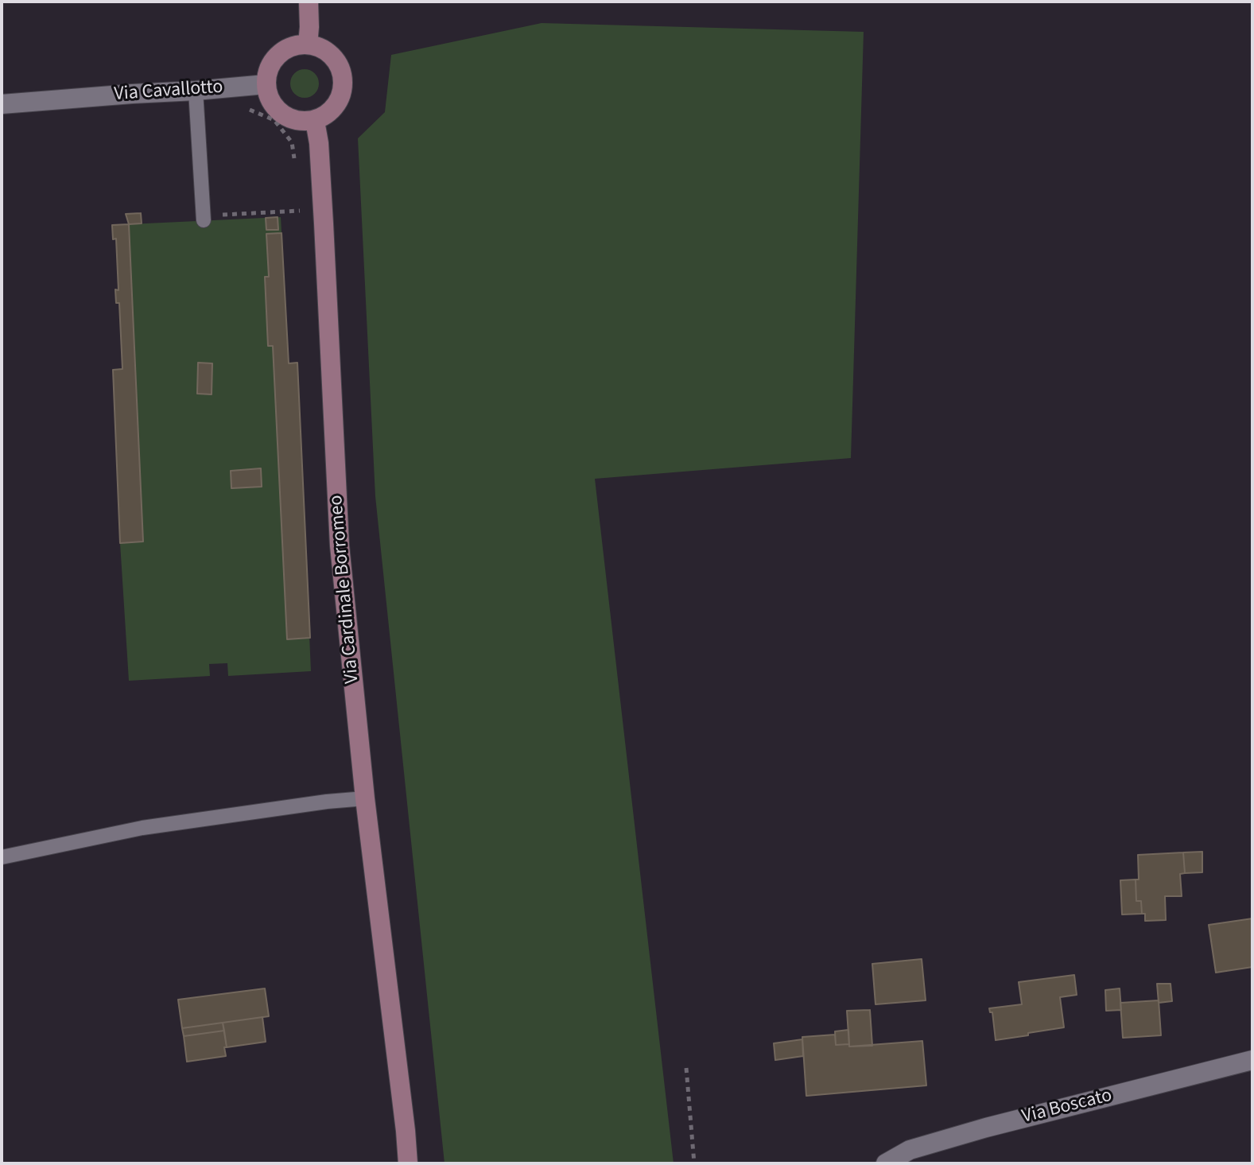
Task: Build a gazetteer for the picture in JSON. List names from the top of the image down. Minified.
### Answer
{"streets":{"street":["Via Cavallotto","Via Cardinale Borromeo","Via Boscato"]},"crossings":[["Via Cavallotto","Via Cardinale Borromeo"]]}
